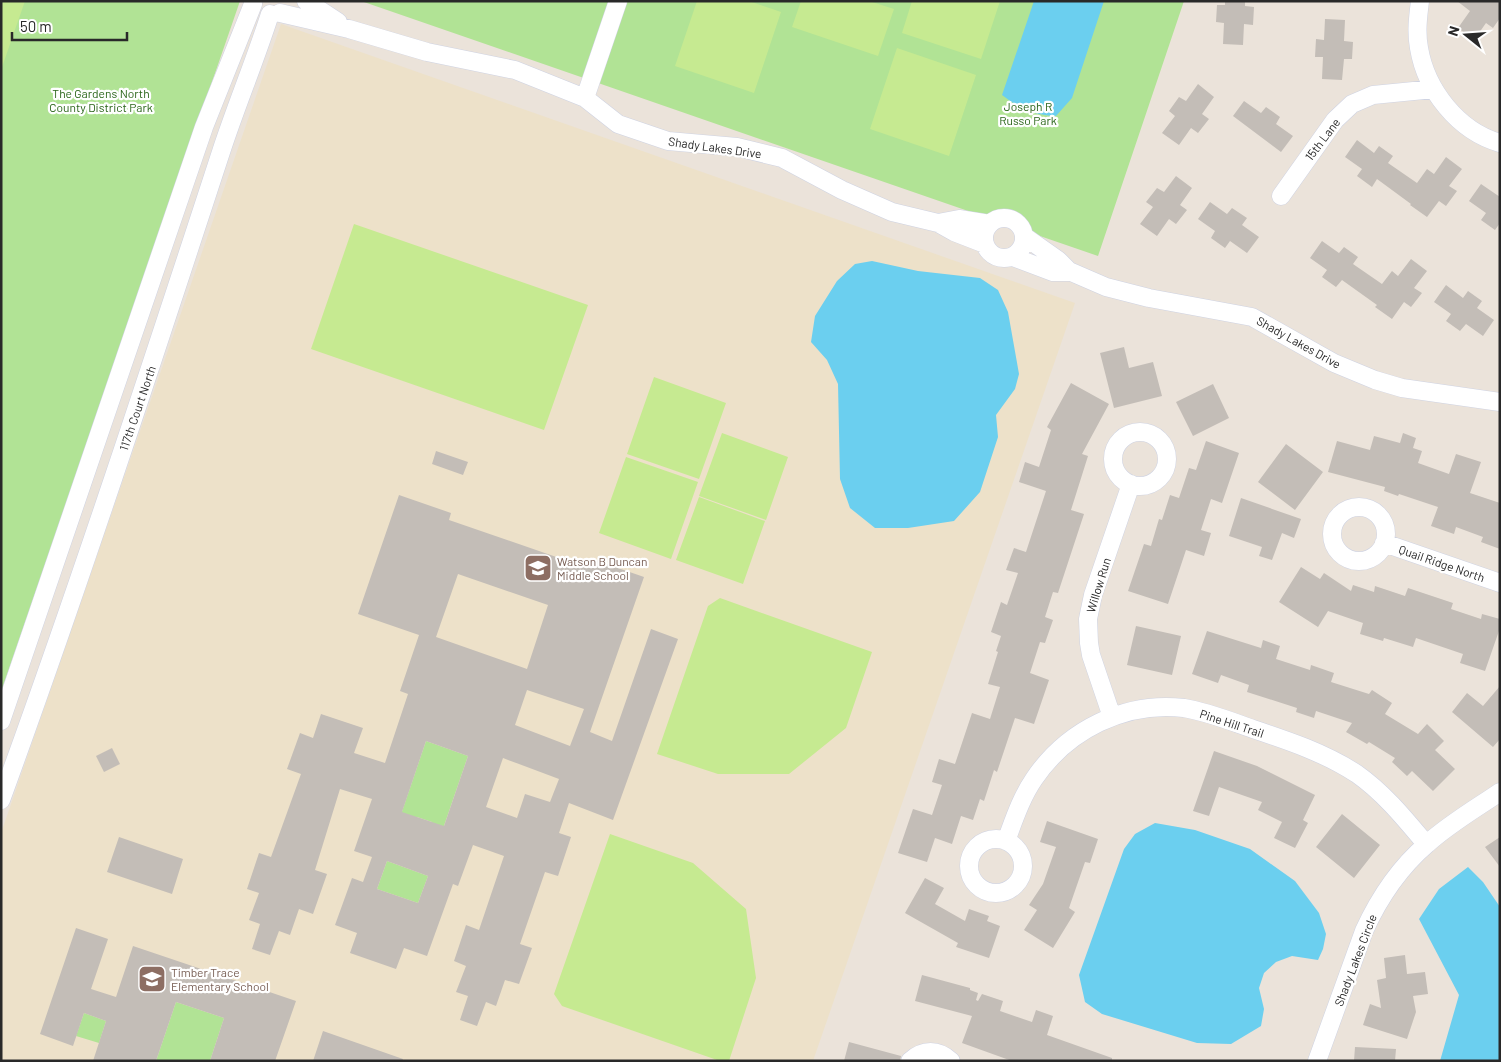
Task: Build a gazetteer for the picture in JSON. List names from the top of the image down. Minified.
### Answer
{"streets":{"street":["15th Lane","Shady Lakes Drive","117th Court North","Quail Ridge North","Willow Run","Pine Hill Trail","Shady Lakes Circle"]},"crossings":[["Shady Lakes Drive","117th Court North"],["Willow Run","Pine Hill Trail"],["Pine Hill Trail","Shady Lakes Circle"]],"parks":["The Gardens North County District Park","Joseph R Russo Park"],"places":{"school or university":["Watson B Duncan Middle School","Timber Trace Elementary School"]},"scale_bar":"50 m","north":"left"}
